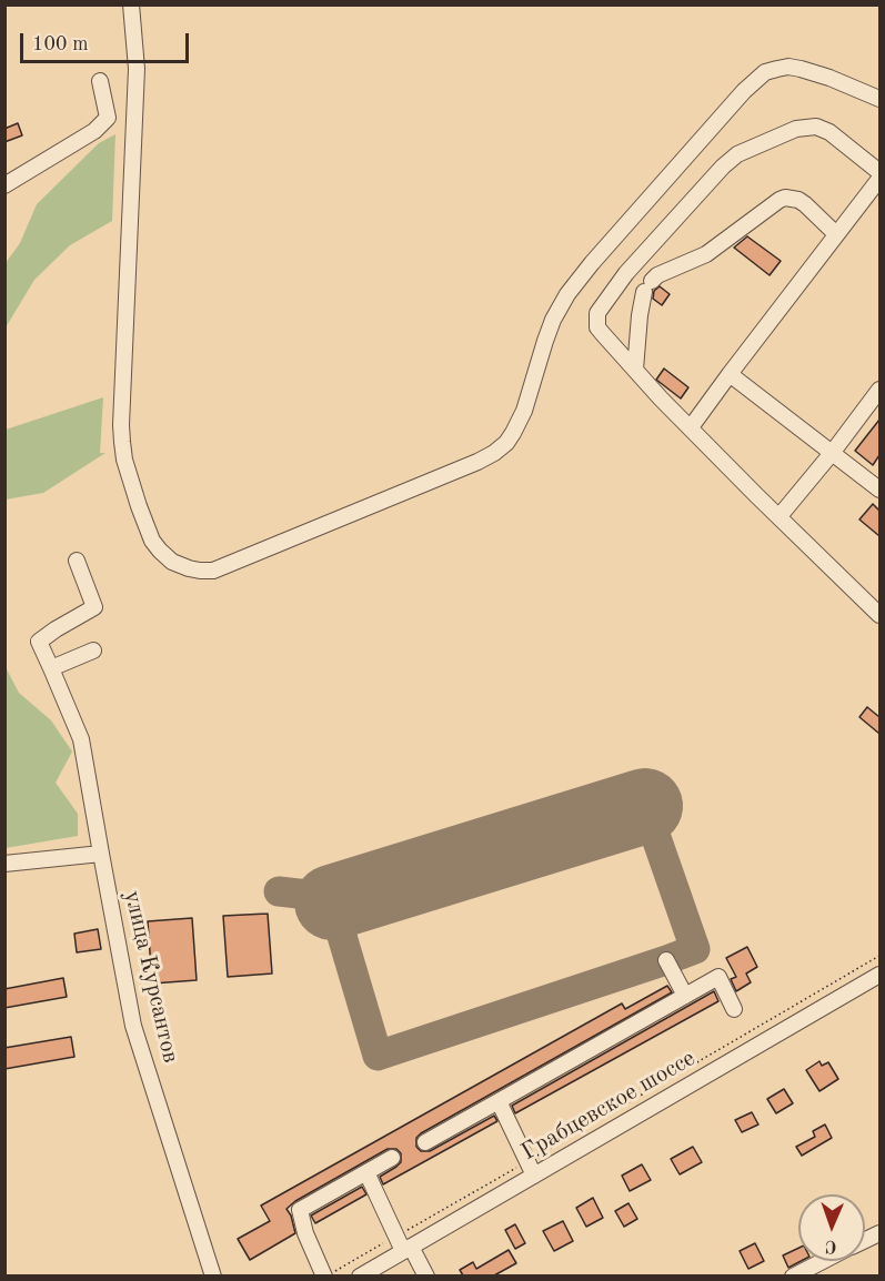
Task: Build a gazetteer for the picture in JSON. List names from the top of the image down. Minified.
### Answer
{"streets":{"street":["улица Курсантов","Грабцевское шоссе"]},"scale_bar":"100 m","north":"bottom"}
